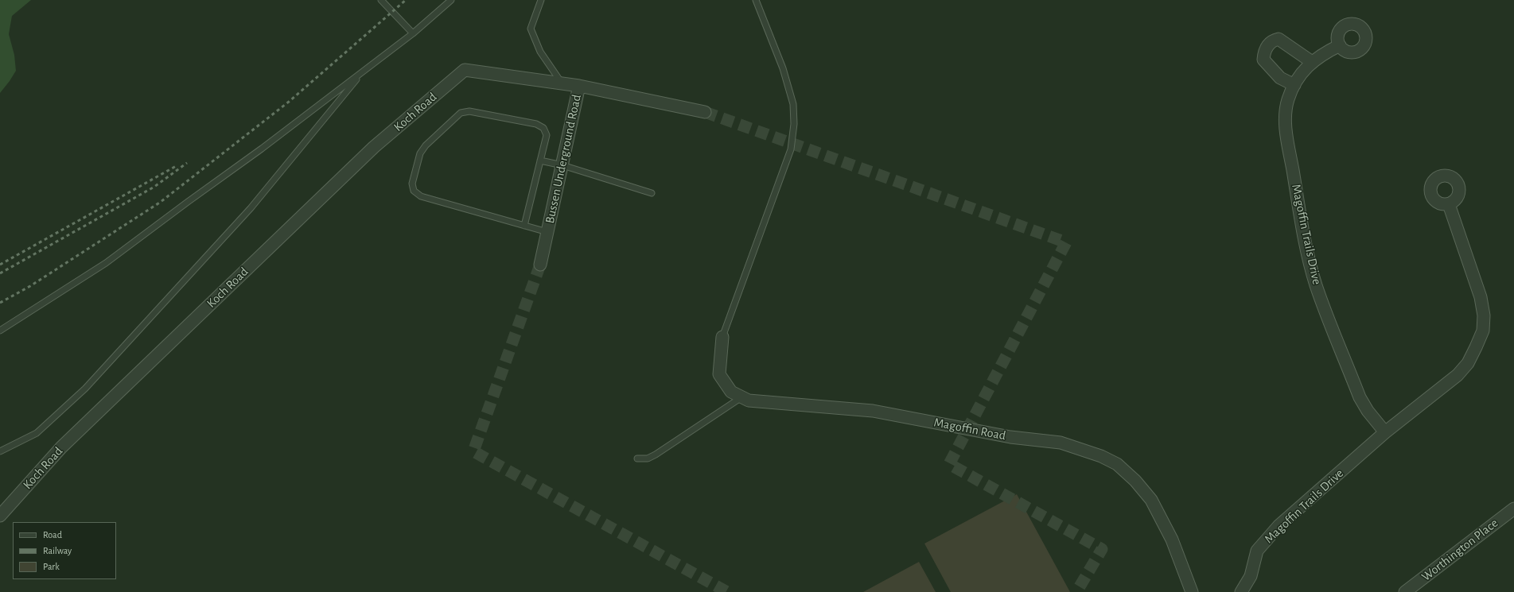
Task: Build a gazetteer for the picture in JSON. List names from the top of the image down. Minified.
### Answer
{"streets":{"street":["Koch Road","Bussen Underground Road","Magoffin Trails Drive","Magoffin Road","Worthington Place"]},"legend":["Road","Railway","Park"]}
